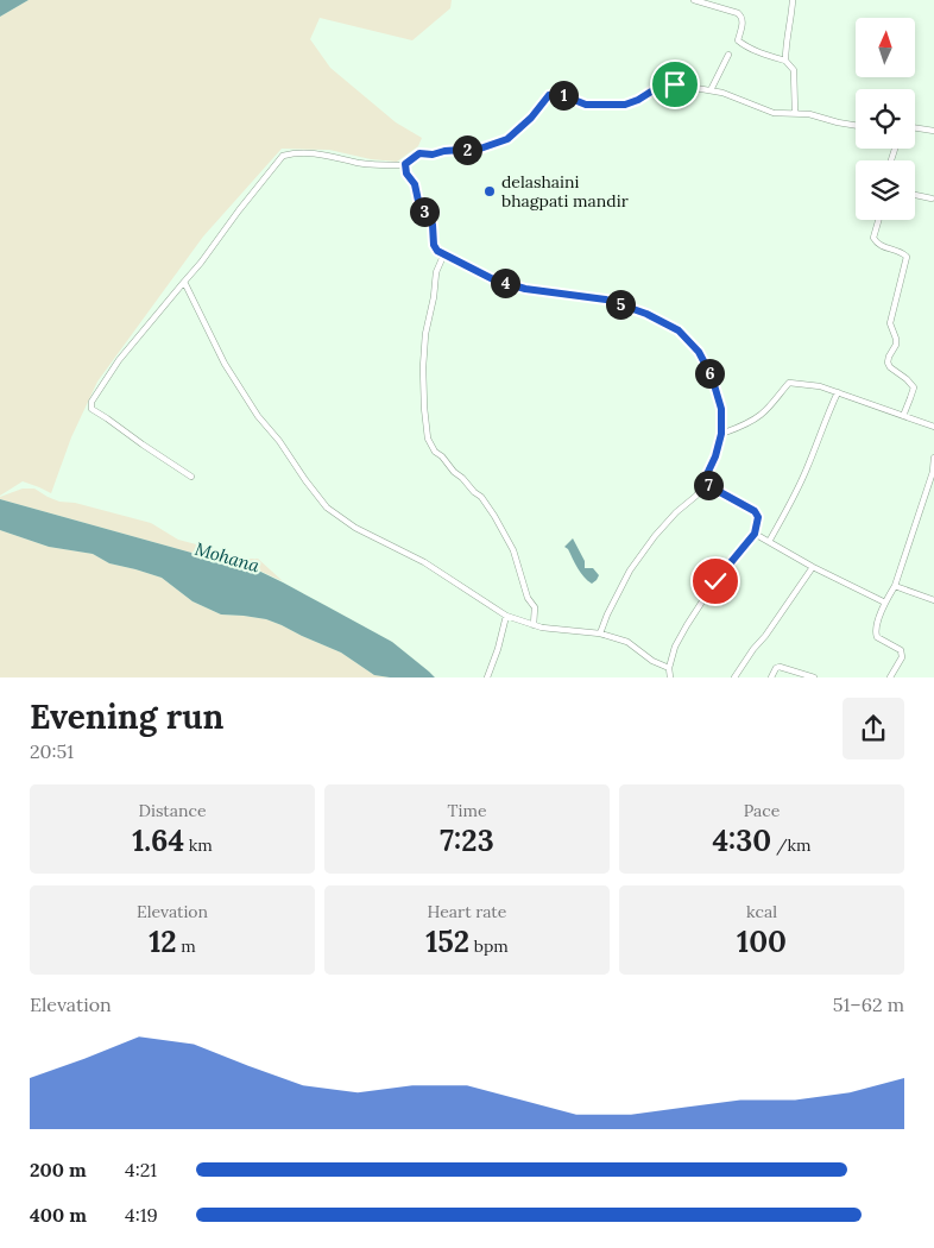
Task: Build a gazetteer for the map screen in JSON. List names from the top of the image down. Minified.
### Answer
{"water":["Mohana"],"places":["delashaini bhagpati mandir"],"north":"top","page":{"pins":["1","2","3","4","5","6","7"],"heading":["Evening run","20:51"],"stats":[["Distance","1.64 km"],["Time","7:23"],["Pace","4:30 /km"],["Elevation","12 m"],["Heart rate","152 bpm"],["kcal","100"]],"chart":["Elevation","51–62 m"],"list":[{"name":"200 m","note":"4:21"},{"name":"400 m","note":"4:19"}]}}
